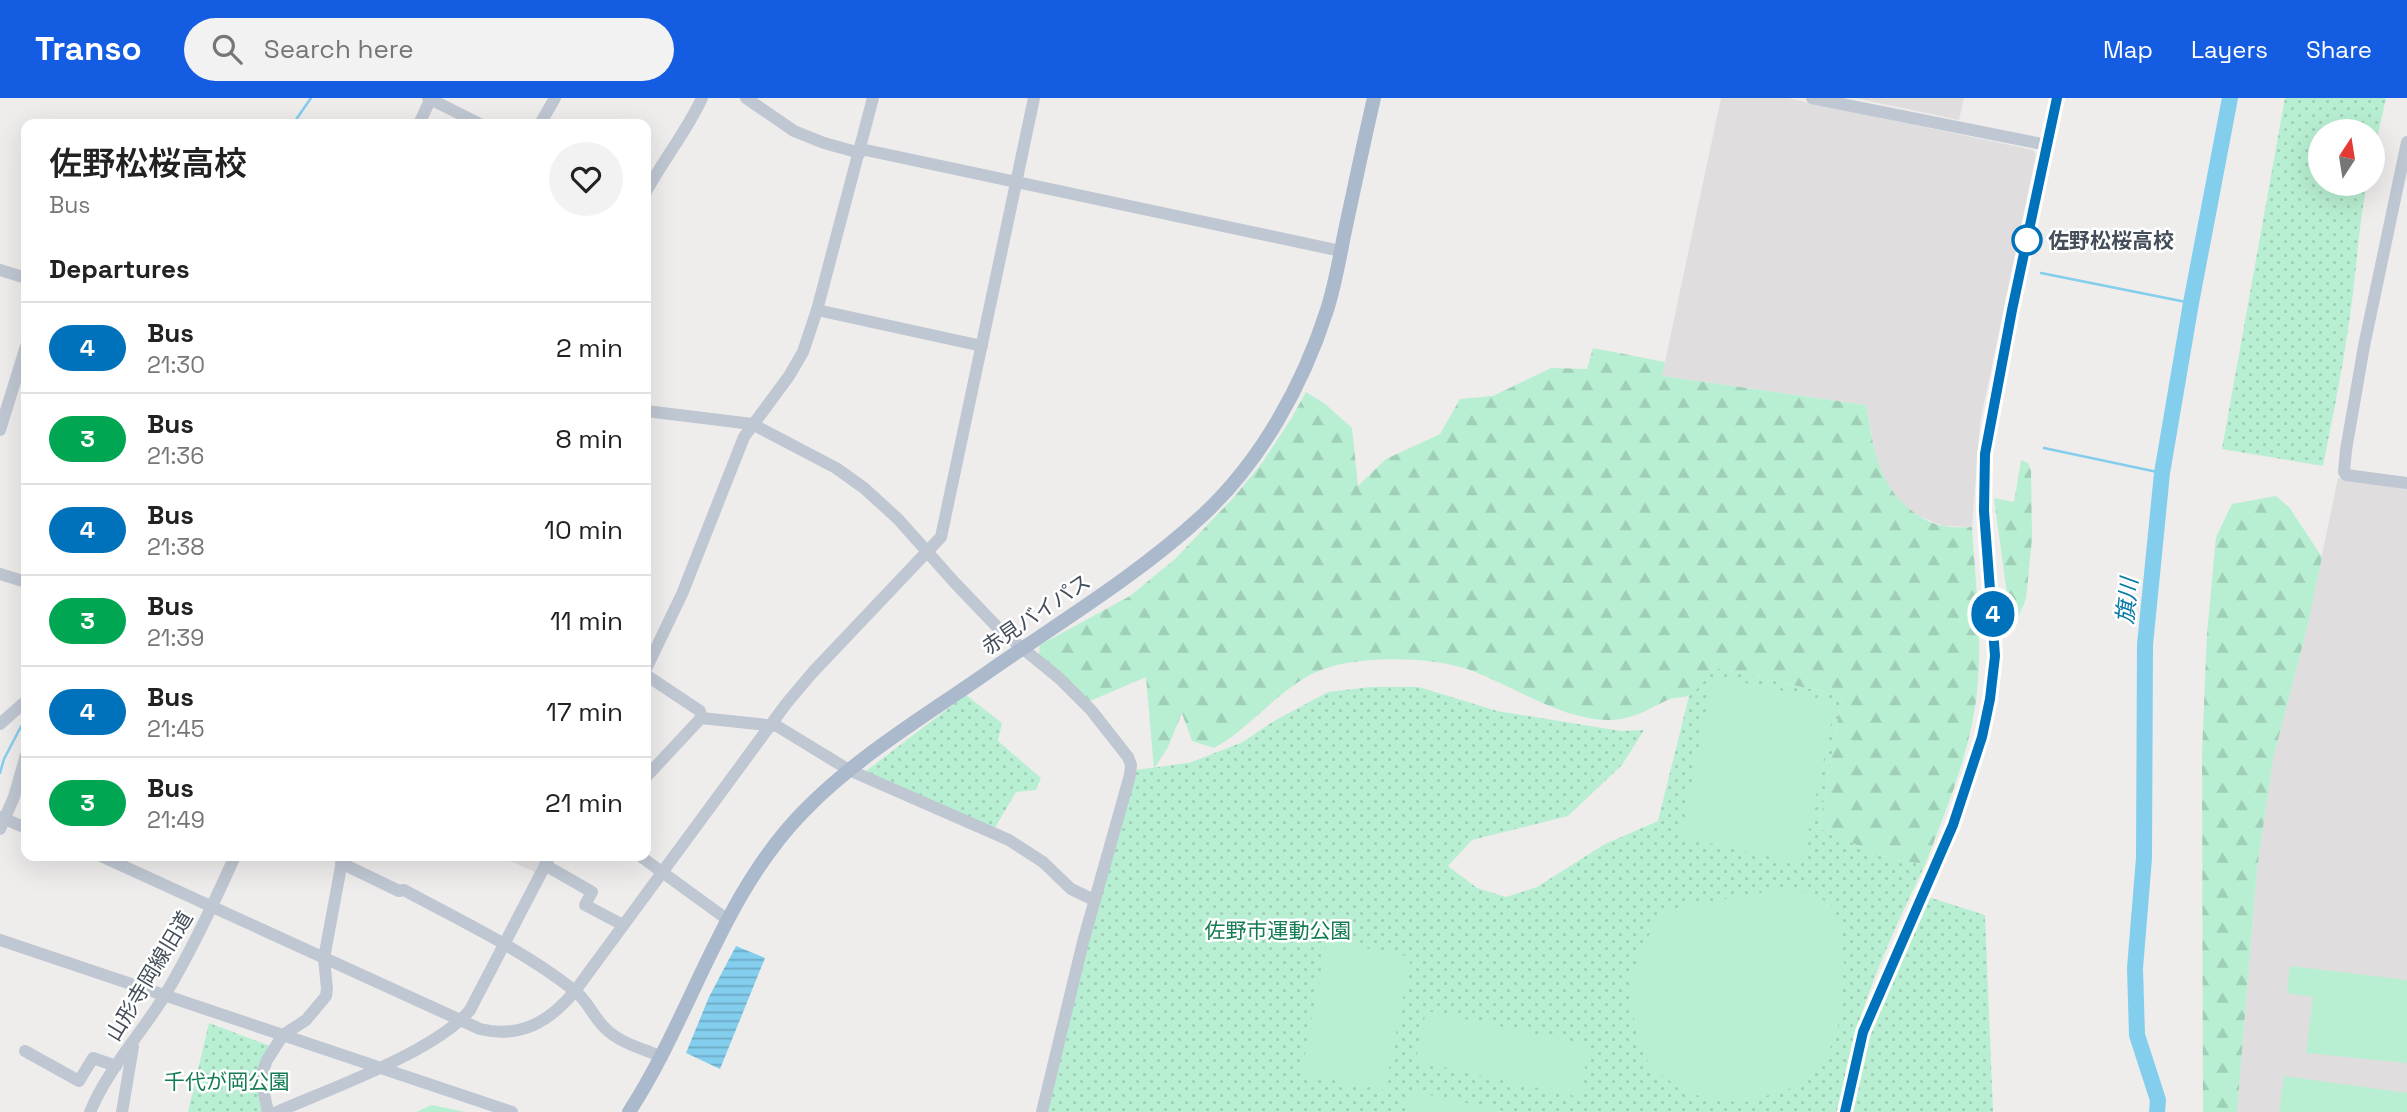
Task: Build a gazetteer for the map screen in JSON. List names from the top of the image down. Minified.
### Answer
{"streets":{"main road":["赤見バイパス"],"street":["山形寺岡線旧道"]},"water":["旗川"],"parks":["佐野市運動公園","千代が岡公園"],"places":["佐野松桜高校"],"lines":["bus line 4"],"north":"top","page":{"header":"Transo","search":"Search here","nav":["Map","Layers","Share"],"on_map":"4","heading":[["佐野松桜高校","Bus"],"Departures"],"list":[{"mark":"4","name":"Bus","note":"21:30","value":"2 min"},{"mark":"3","name":"Bus","note":"21:36","value":"8 min"},{"mark":"4","name":"Bus","note":"21:38","value":"10 min"},{"mark":"3","name":"Bus","note":"21:39","value":"11 min"},{"mark":"4","name":"Bus","note":"21:45","value":"17 min"},{"mark":"3","name":"Bus","note":"21:49","value":"21 min"}]}}
